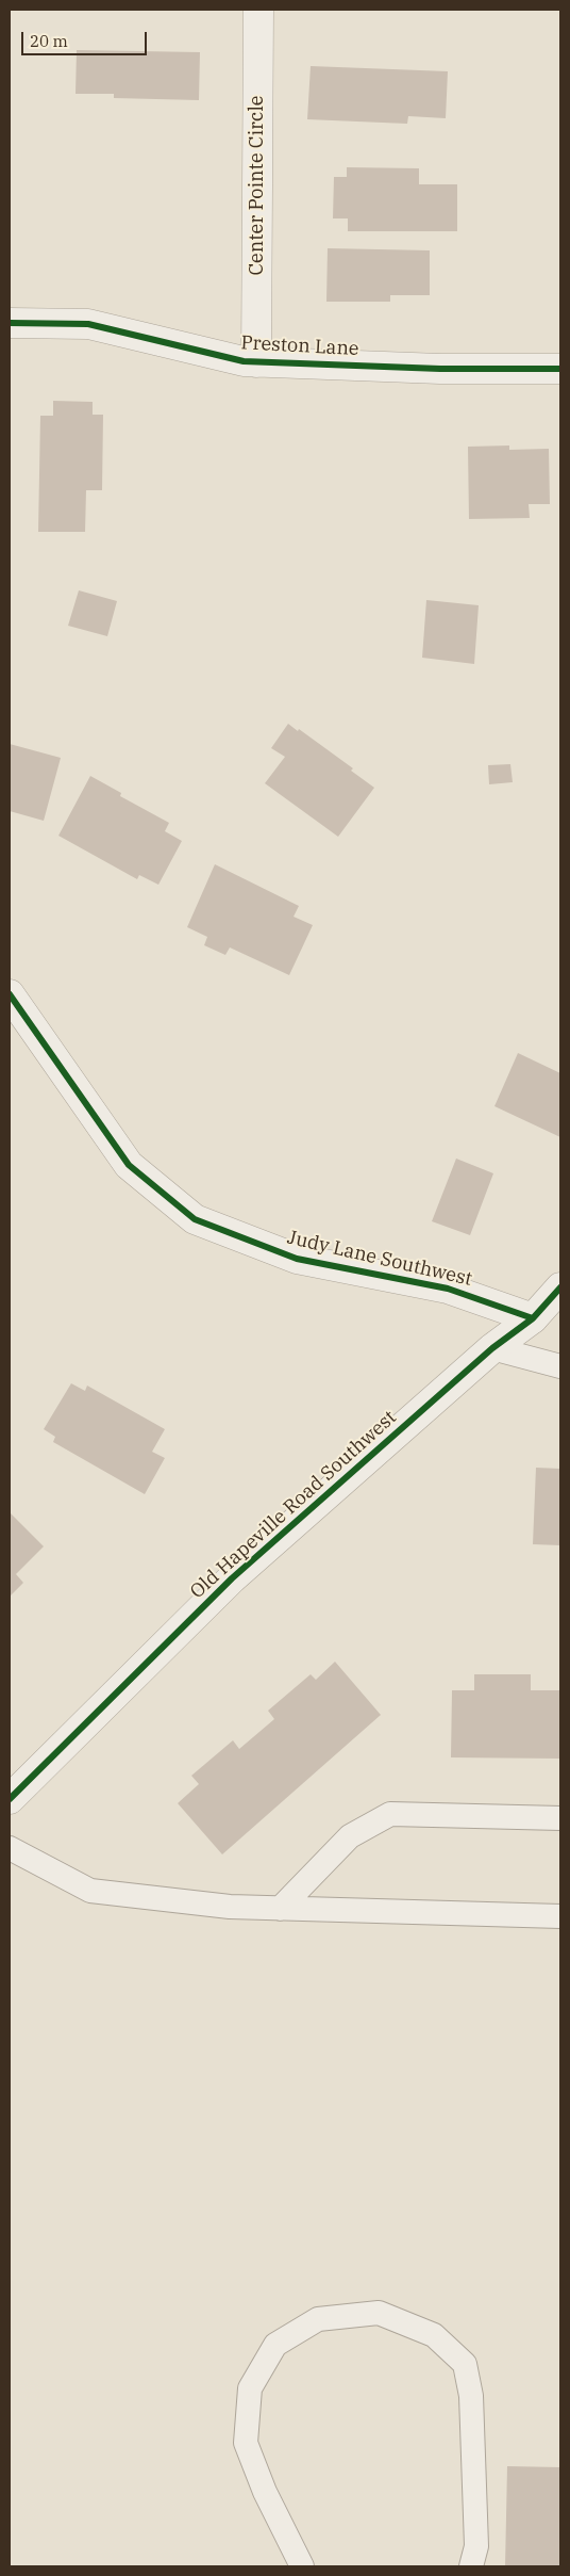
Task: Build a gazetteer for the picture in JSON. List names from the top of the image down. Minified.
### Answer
{"streets":{"street":["Center Pointe Circle","Preston Lane","Judy Lane Southwest","Old Hapeville Road Southwest"]},"crossings":[["Center Pointe Circle","Preston Lane"],["Judy Lane Southwest","Old Hapeville Road Southwest"]],"scale_bar":"20 m"}
